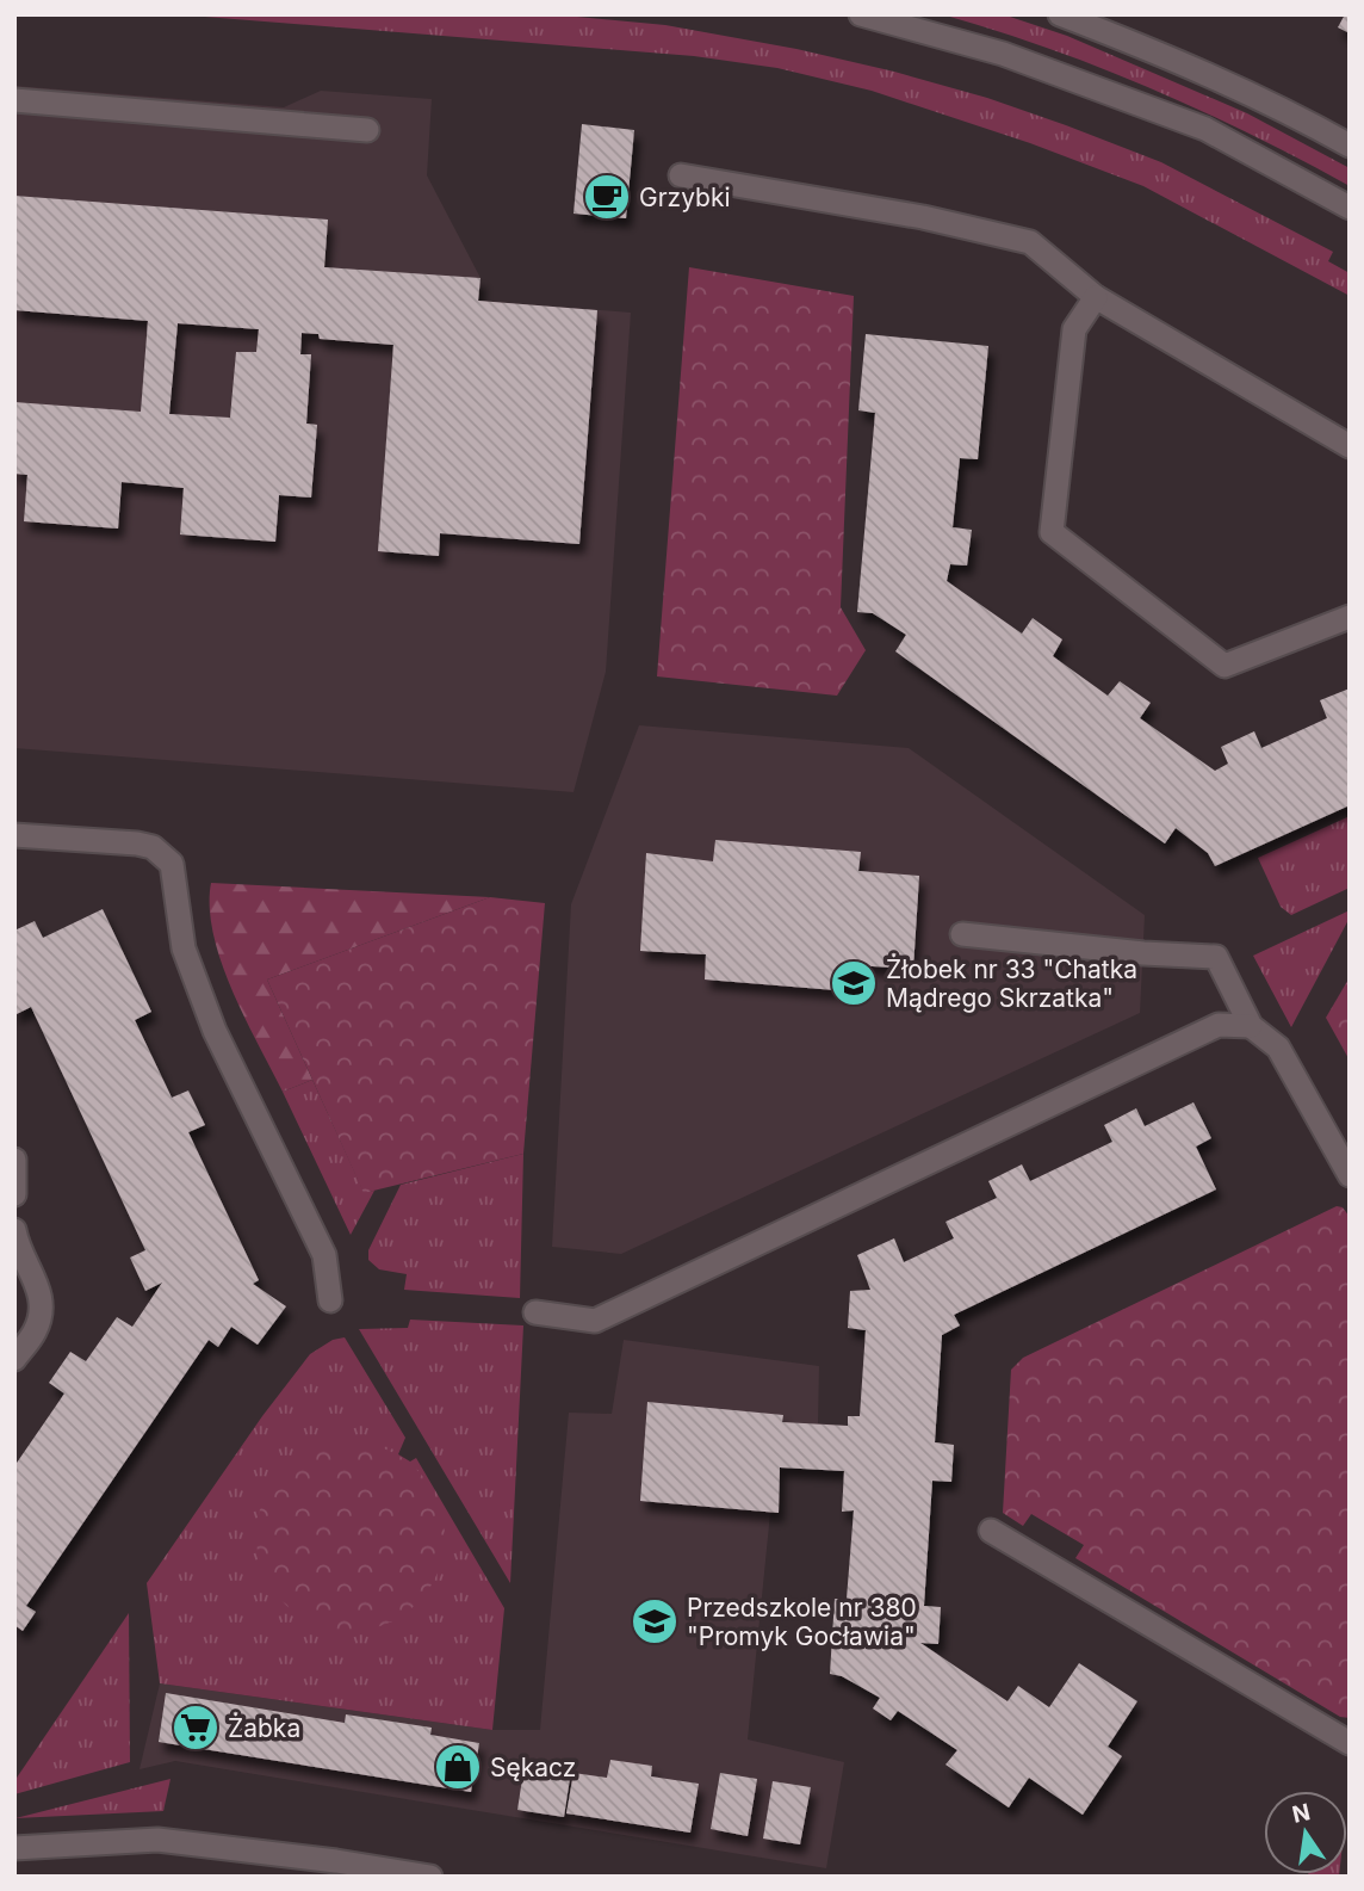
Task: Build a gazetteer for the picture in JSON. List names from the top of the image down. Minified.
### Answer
{"places":{"cafe":["Grzybki"],"school or university":["Żłobek nr 33 \"Chatka Mądrego Skrzatka\"","Przedszkole nr 380 \"Promyk Gocławia\""],"supermarket":["Żabka"],"shop":["Sękacz"]},"north":"top"}
